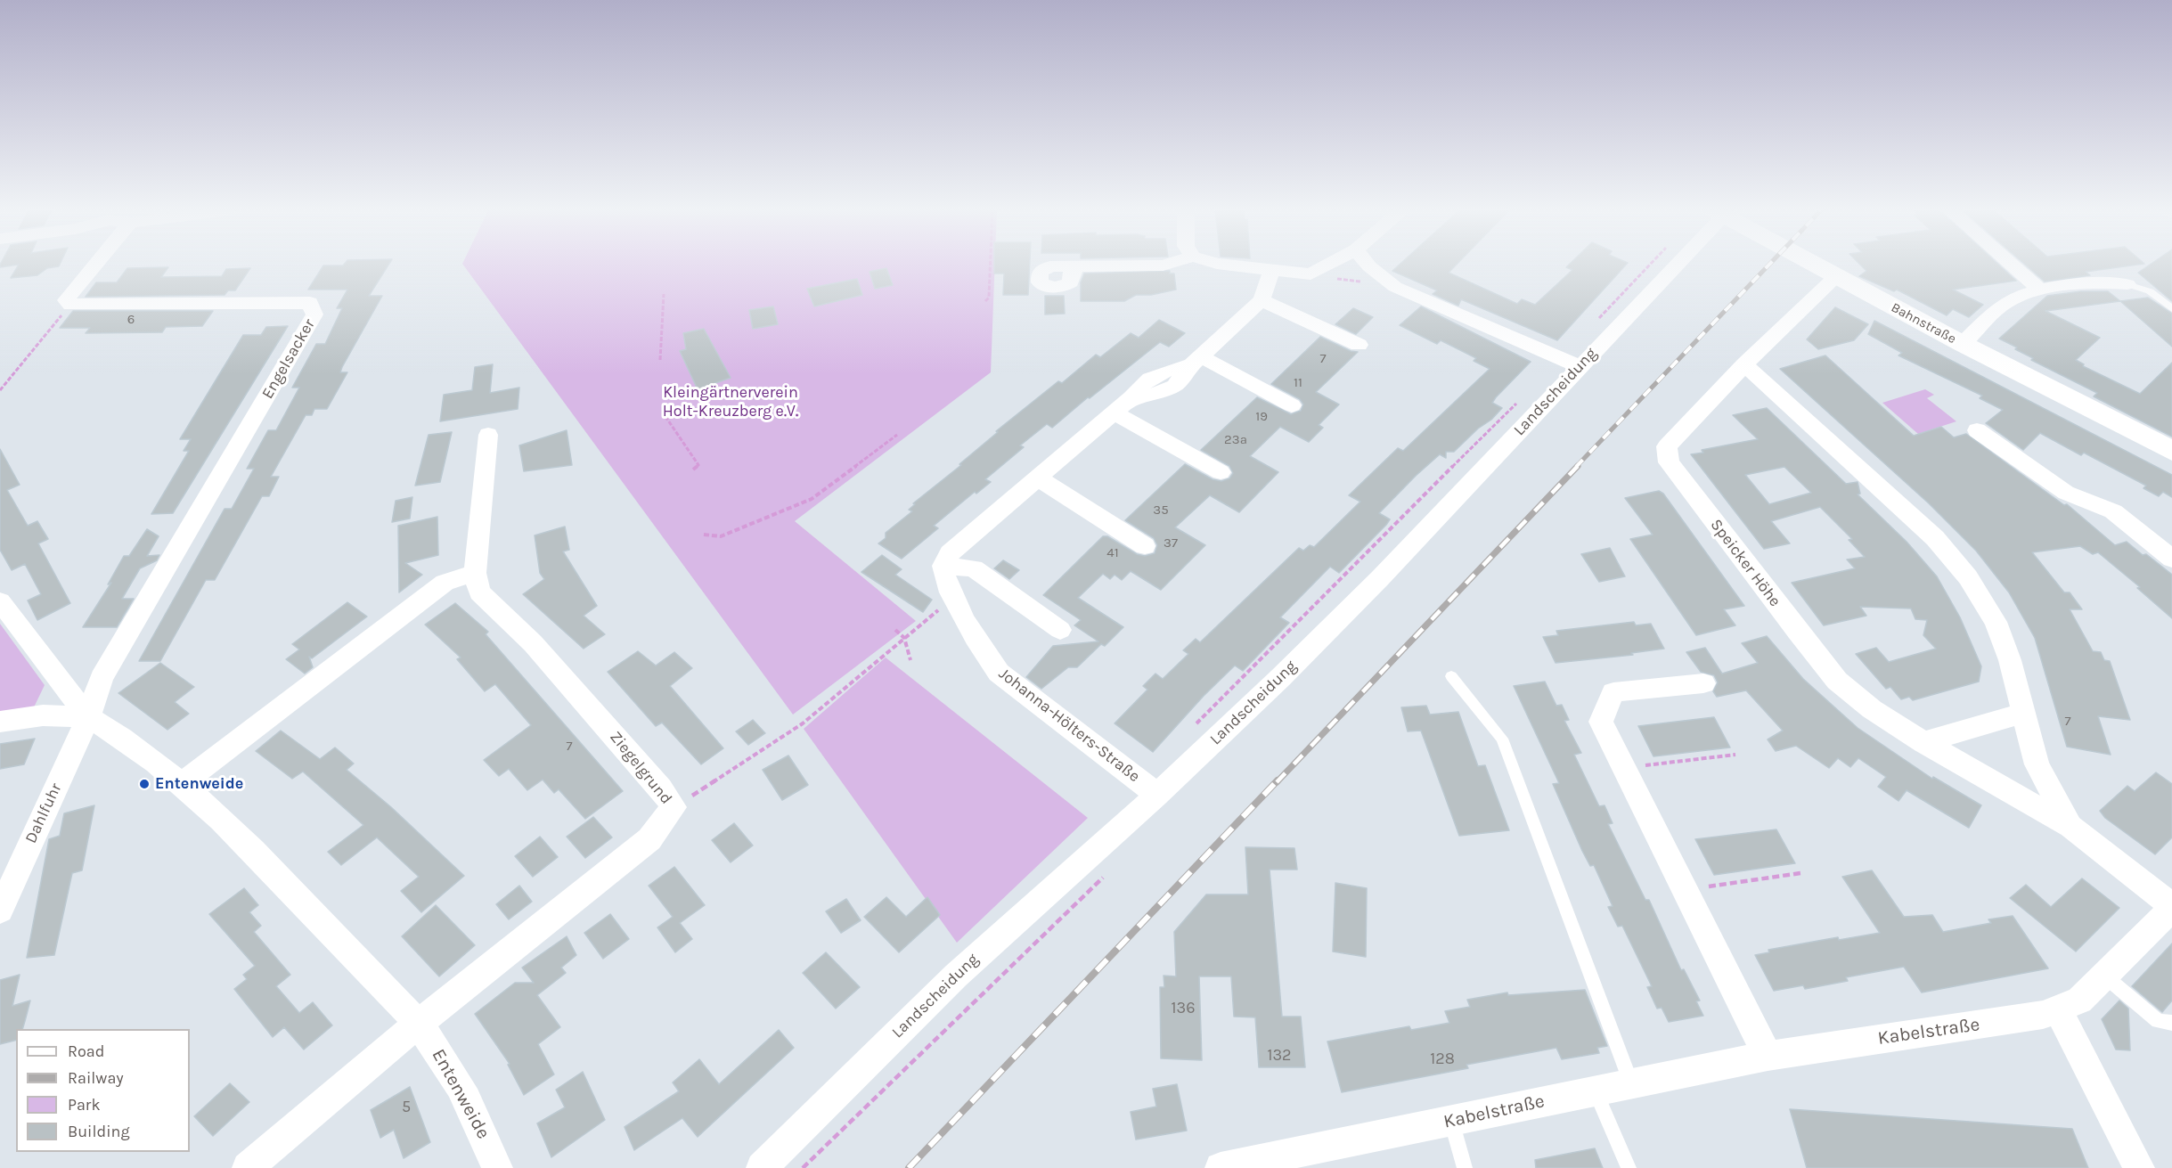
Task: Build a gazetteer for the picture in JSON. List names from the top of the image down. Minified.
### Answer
{"streets":{"street":["Bahnstraße","Engelsacker","Landscheidung","Speicker Höhe","Johanna-Hölters-Straße","Ziegelgrund","Dahlfuhr","Kabelstraße","Entenweide"]},"crossings":[["Bahnstraße","Speicker Höhe"],["Engelsacker","Dahlfuhr"],["Engelsacker","Entenweide"],["Landscheidung","Johanna-Hölters-Straße"],["Speicker Höhe","Kabelstraße"],["Ziegelgrund","Entenweide"],["Dahlfuhr","Entenweide"]],"parks":["Kleingärtnerverein Holt-Kreuzberg e.V."],"places":["Entenweide"],"house_numbers":["6","7","11","19","23a","35","37","41","7","7","136","132","128","5"],"legend":["Road","Railway","Park","Building"]}
